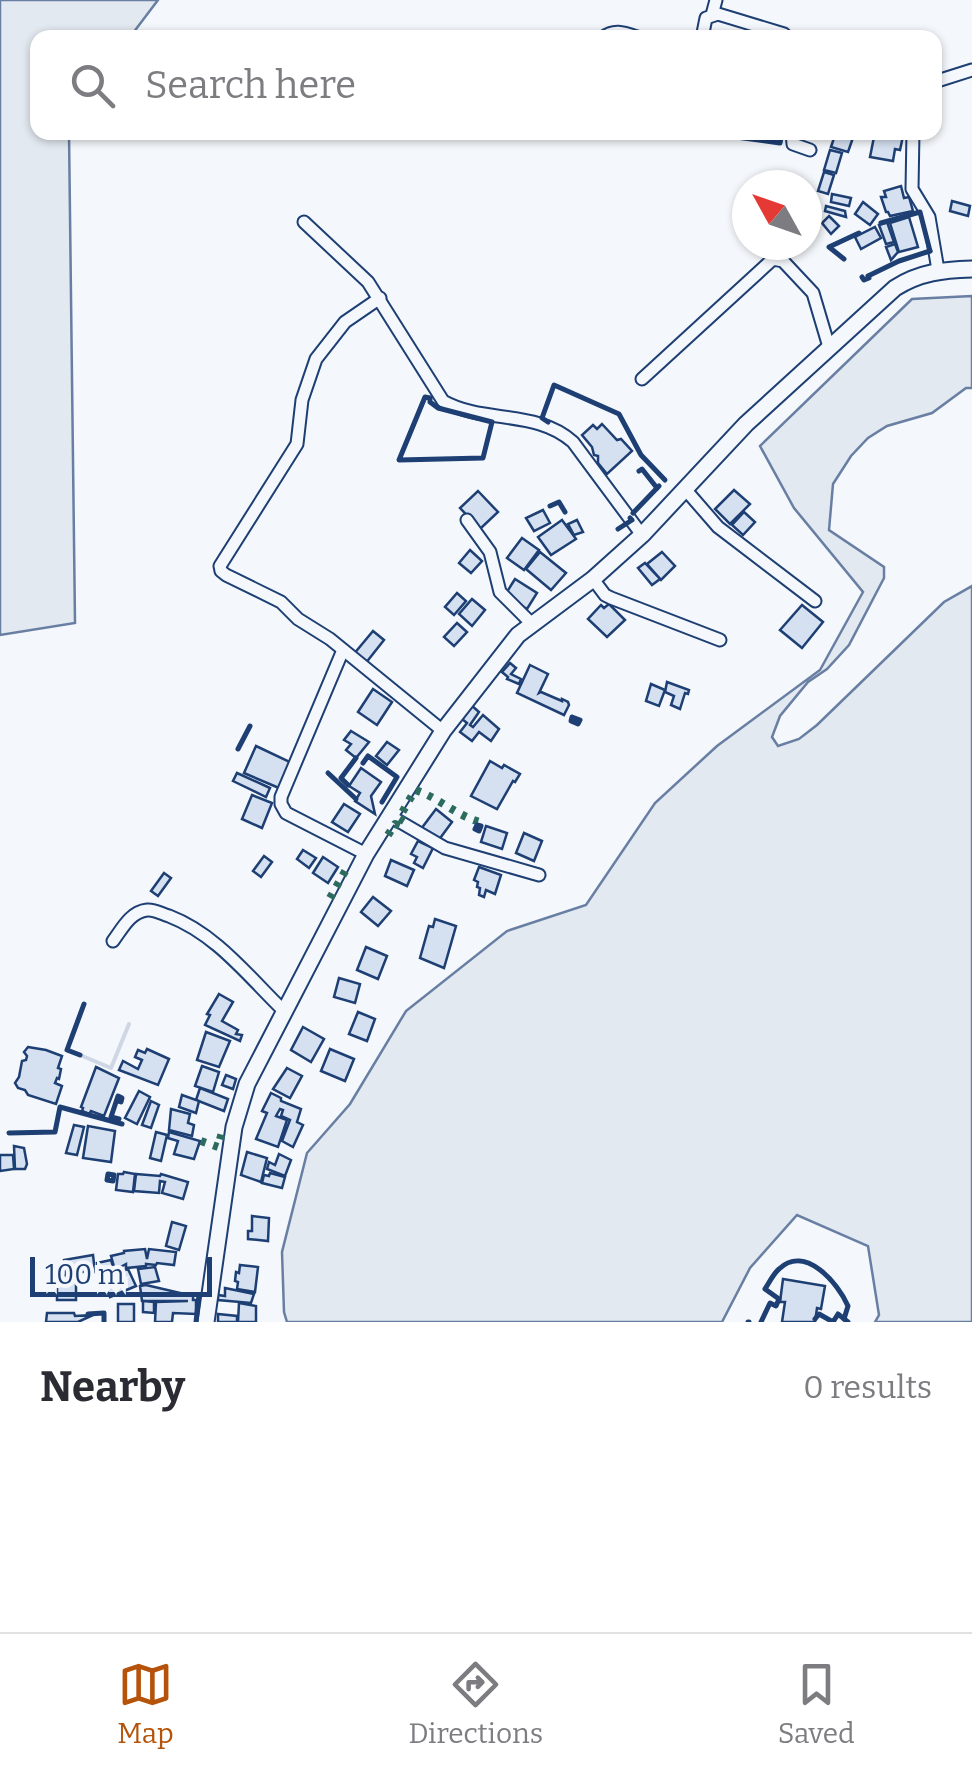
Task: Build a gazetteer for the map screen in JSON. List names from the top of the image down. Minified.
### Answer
{"scale_bar":"100 m","north":"top left","page":{"search":"Search here","scale":"100 m","heading":["Nearby","0 results"],"nav":["Map","Directions","Saved"]}}
